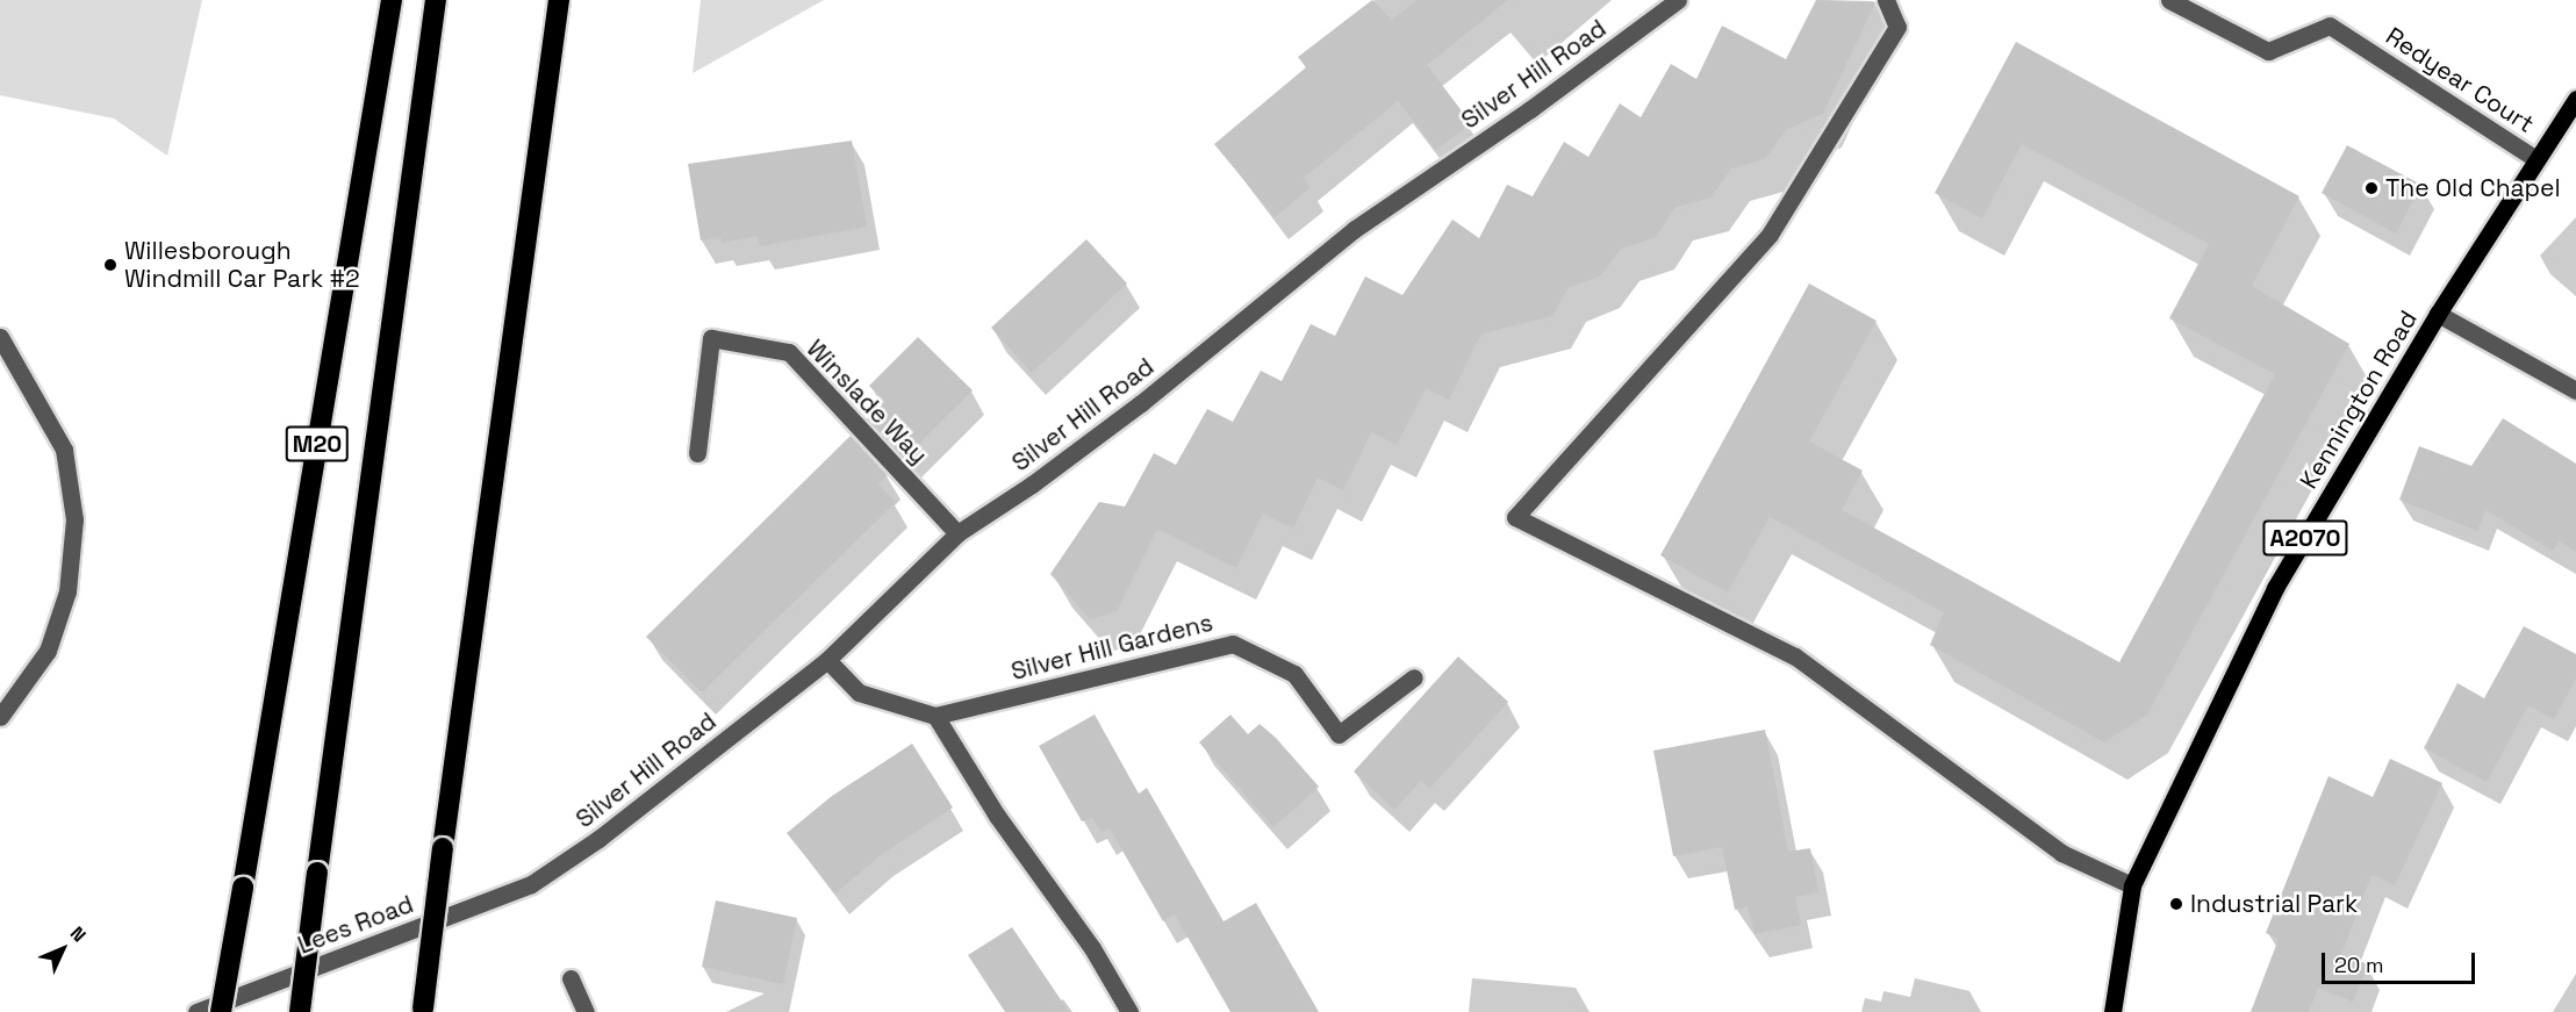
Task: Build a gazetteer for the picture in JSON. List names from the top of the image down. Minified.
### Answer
{"streets":{"highway":["M20"],"main road":["Kennington Road","A2070"],"street":["Silver Hill Road","Redyear Court","Winslade Way","Silver Hill Gardens","Lees Road"]},"crossings":[["Silver Hill Road","Winslade Way"],["Silver Hill Road","Lees Road"],["Redyear Court","Kennington Road"]],"places":["The Old Chapel","Willesborough Windmill Car Park #2","Industrial Park"],"scale_bar":"20 m","north":"top right"}
